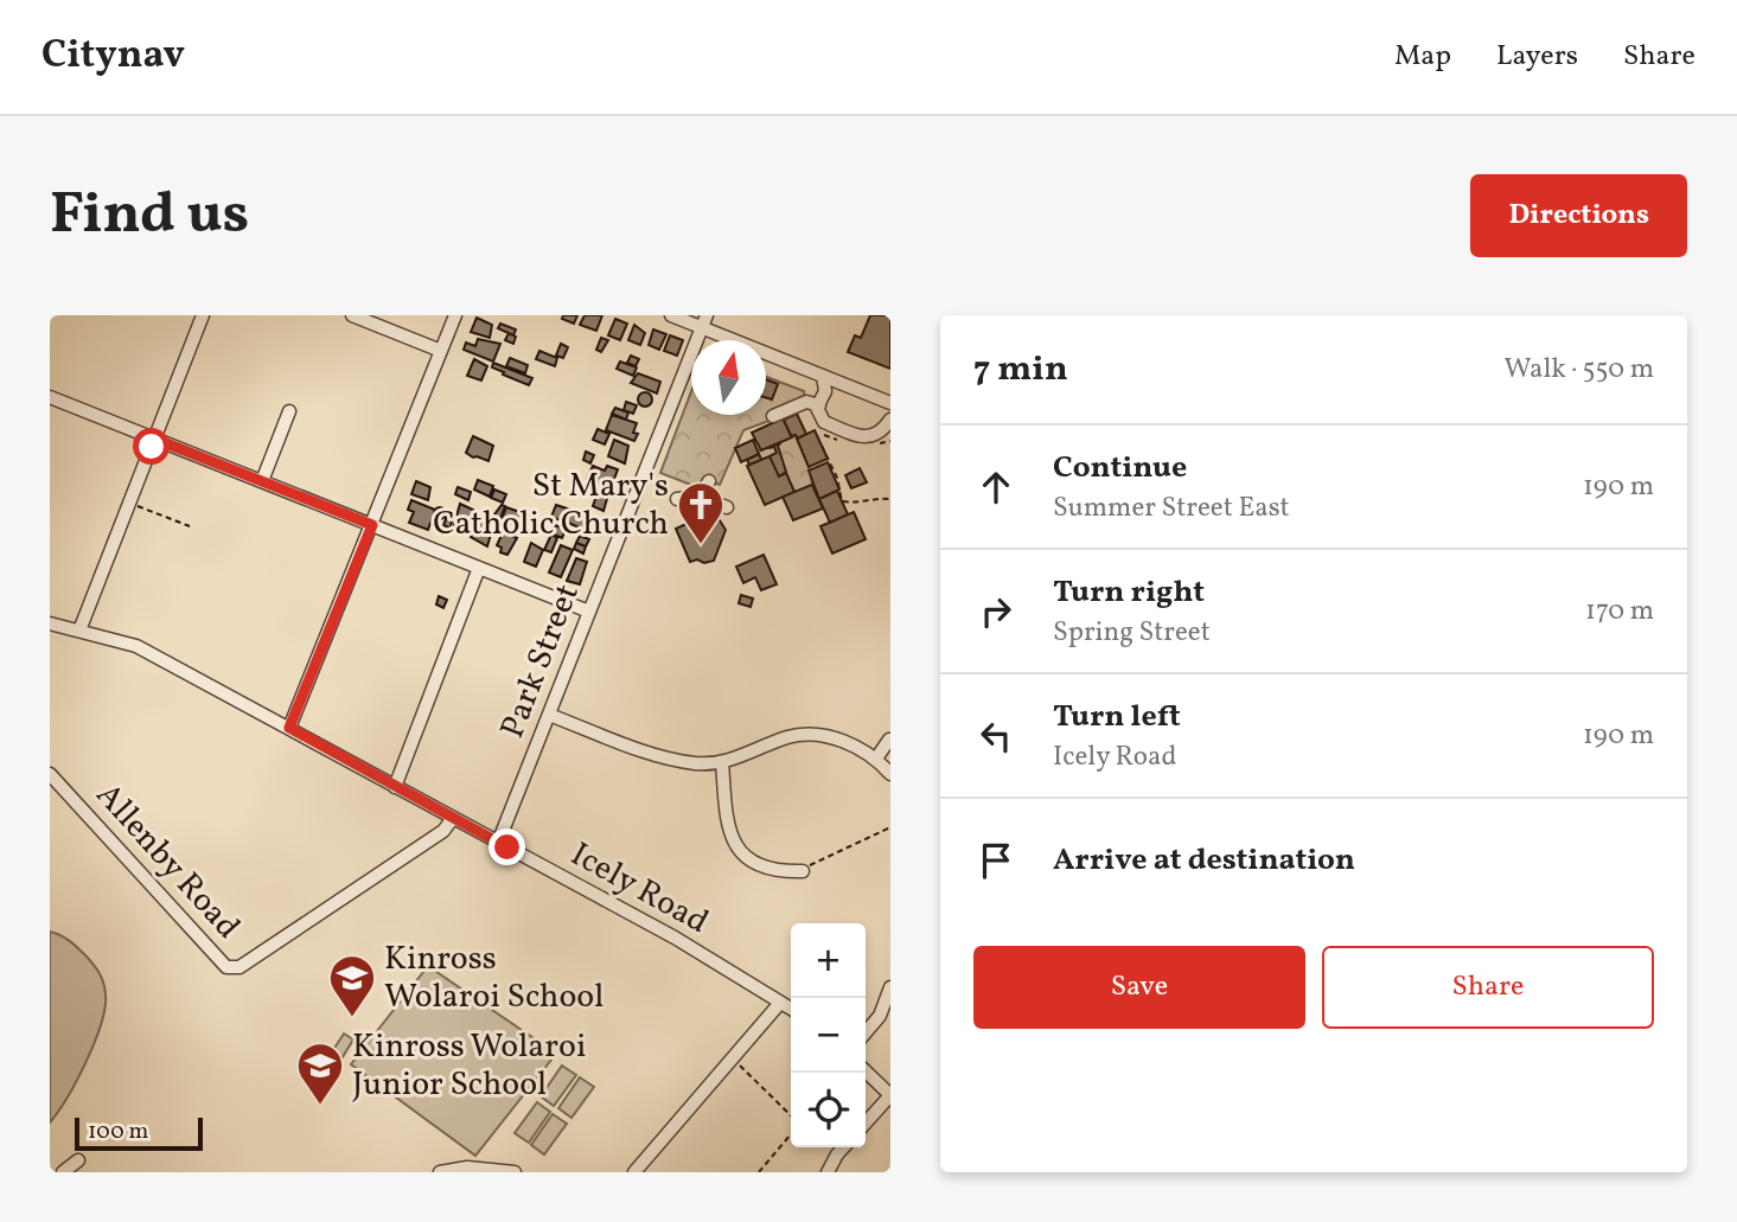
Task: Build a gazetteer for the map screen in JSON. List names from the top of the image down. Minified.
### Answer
{"streets":{"street":["Park Street","Allenby Road","Icely Road"]},"crossings":[["Park Street","Icely Road"],["Allenby Road","Icely Road"]],"places":{"church":["St Mary's Catholic Church"],"school or university":["Kinross Wolaroi School","Kinross Wolaroi Junior School"]},"scale_bar":"100 m","north":"top","page":{"header":"Citynav","nav":["Map","Layers","Share"],"buttons":["Directions",["Save","Share"]],"title":"Find us","heading":["7 min","Walk · 550 m"],"list":[["Continue","Summer Street East","190 m"],["Turn right","Spring Street","170 m"],["Turn left","Icely Road","190 m"],"Arrive at destination"],"map_buttons":["+","−"],"scale":"100 m"}}
